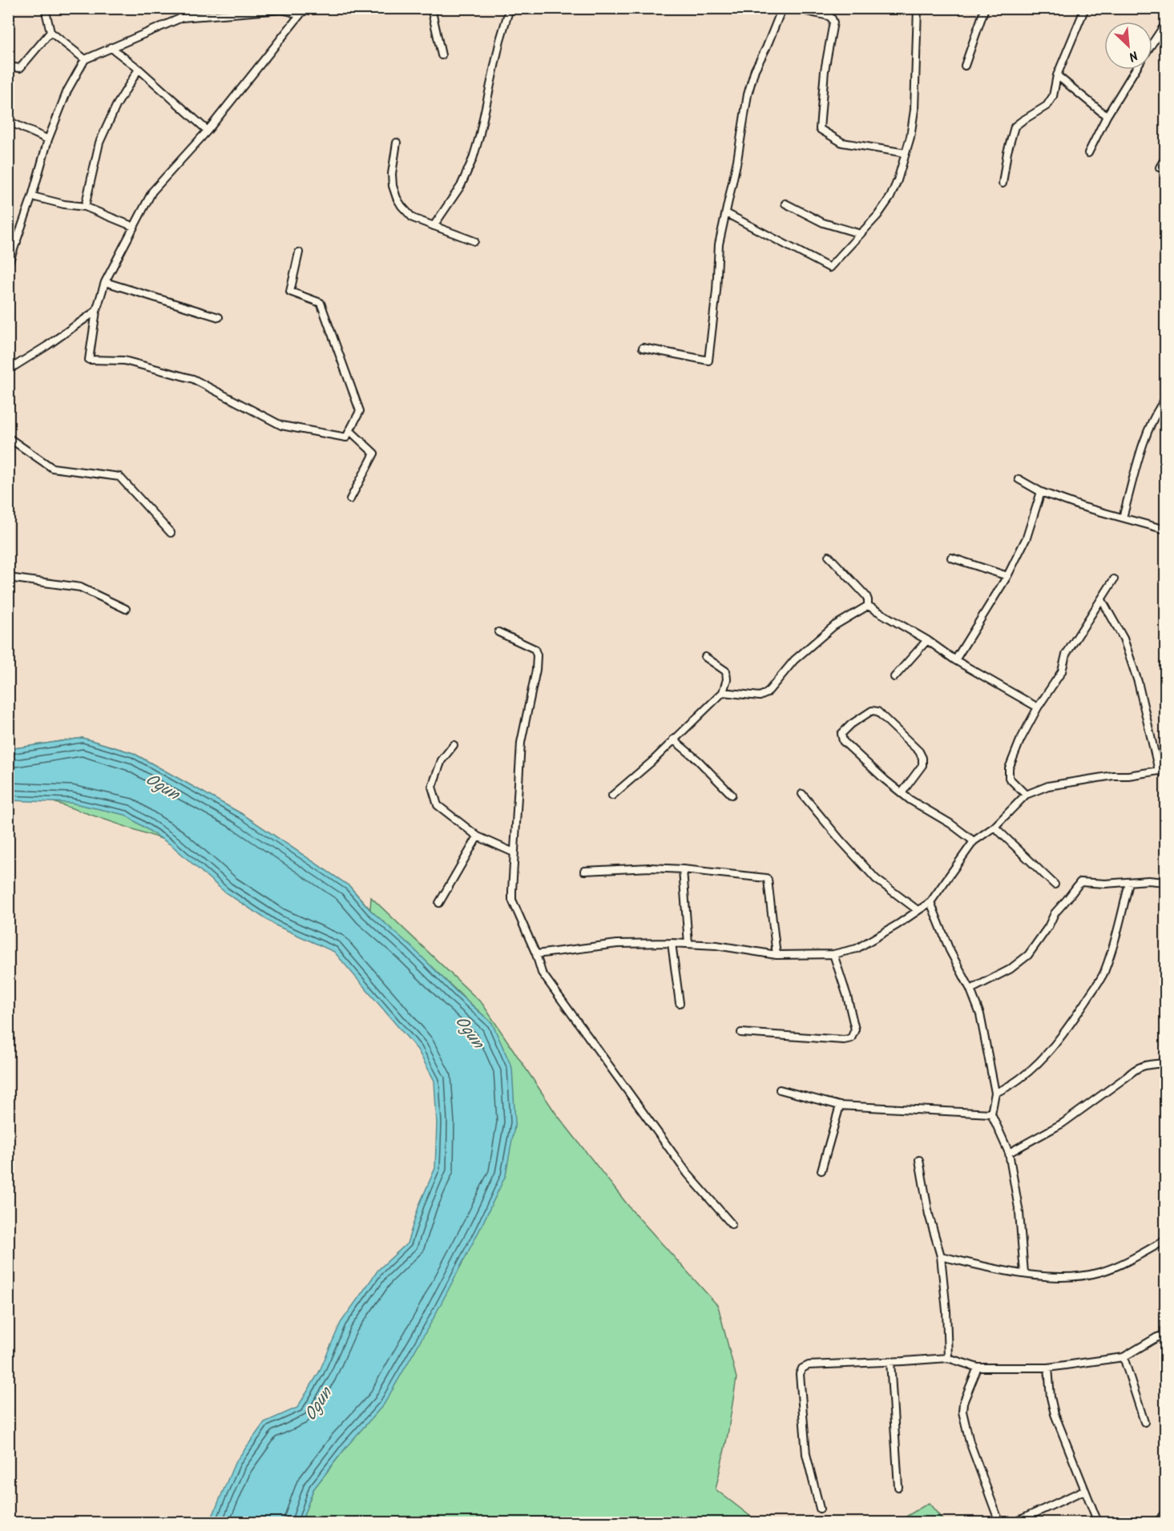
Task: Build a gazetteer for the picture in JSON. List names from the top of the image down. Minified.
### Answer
{"water":["Ogun"],"north":"bottom right"}
